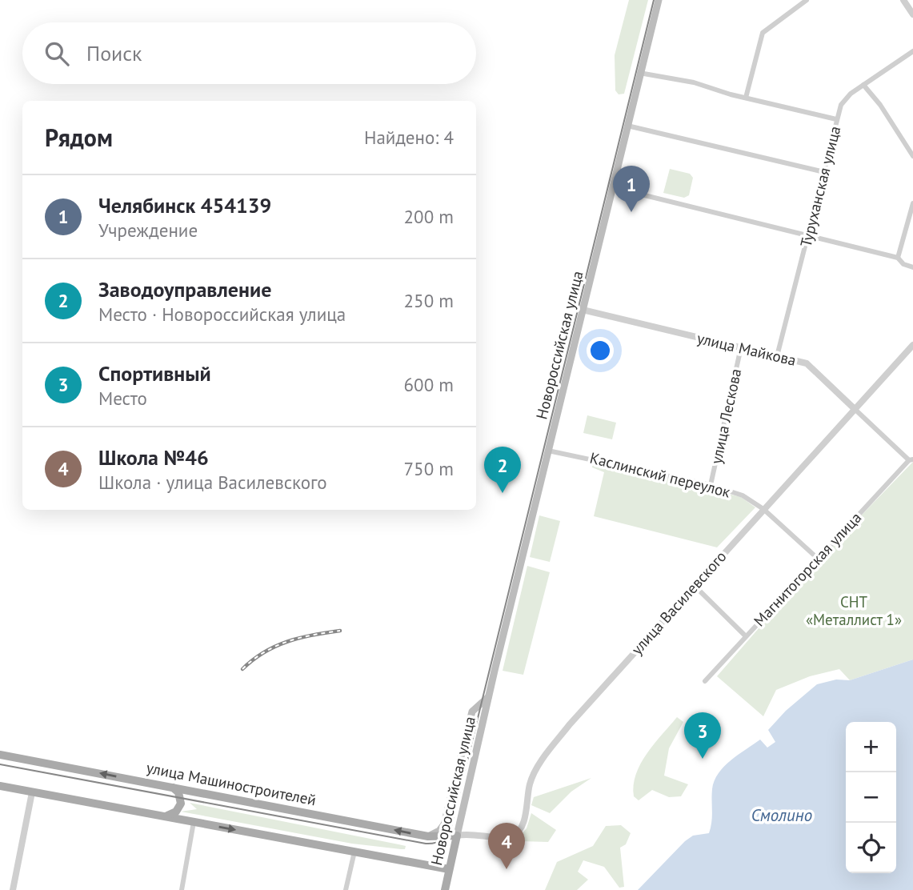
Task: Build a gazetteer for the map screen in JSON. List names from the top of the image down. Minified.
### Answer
{"streets":{"main road":["Новороссийская улица","улица Машиностроителей"],"street":["Туруханская улица","улица Майкова","улица Лескова","Каслинский переулок","Магнитогорская улица","улица Василевского"]},"crossings":[["Туруханская улица","улица Майкова"],["Новороссийская улица","улица Майкова"],["Новороссийская улица","Каслинский переулок"],["Новороссийская улица","улица Василевского"],["Новороссийская улица","улица Машиностроителей"],["улица Майкова","улица Лескова"],["улица Майкова","Магнитогорская улица"],["улица Майкова","улица Василевского"],["улица Лескова","Каслинский переулок"],["Каслинский переулок","Магнитогорская улица"],["Каслинский переулок","улица Василевского"],["улица Василевского","улица Машиностроителей"]],"water":["Смолино"],"parks":["СНТ «Металлист 1»"],"page":{"search":"Поиск","heading":["Рядом","Найдено: 4"],"pins":["1","2","3","4"],"list":[{"mark":"1","name":"Челябинск 454139","note":"Учреждение","value":"200 m"},{"mark":"2","name":"Заводоуправление","note":"Место · Новороссийская улица","value":"250 m"},{"mark":"3","name":"Спортивный","note":"Место","value":"600 m"},{"mark":"4","name":"Школа №46","note":"Школа · улица Василевского","value":"750 m"}],"map_buttons":["+","−"]}}
